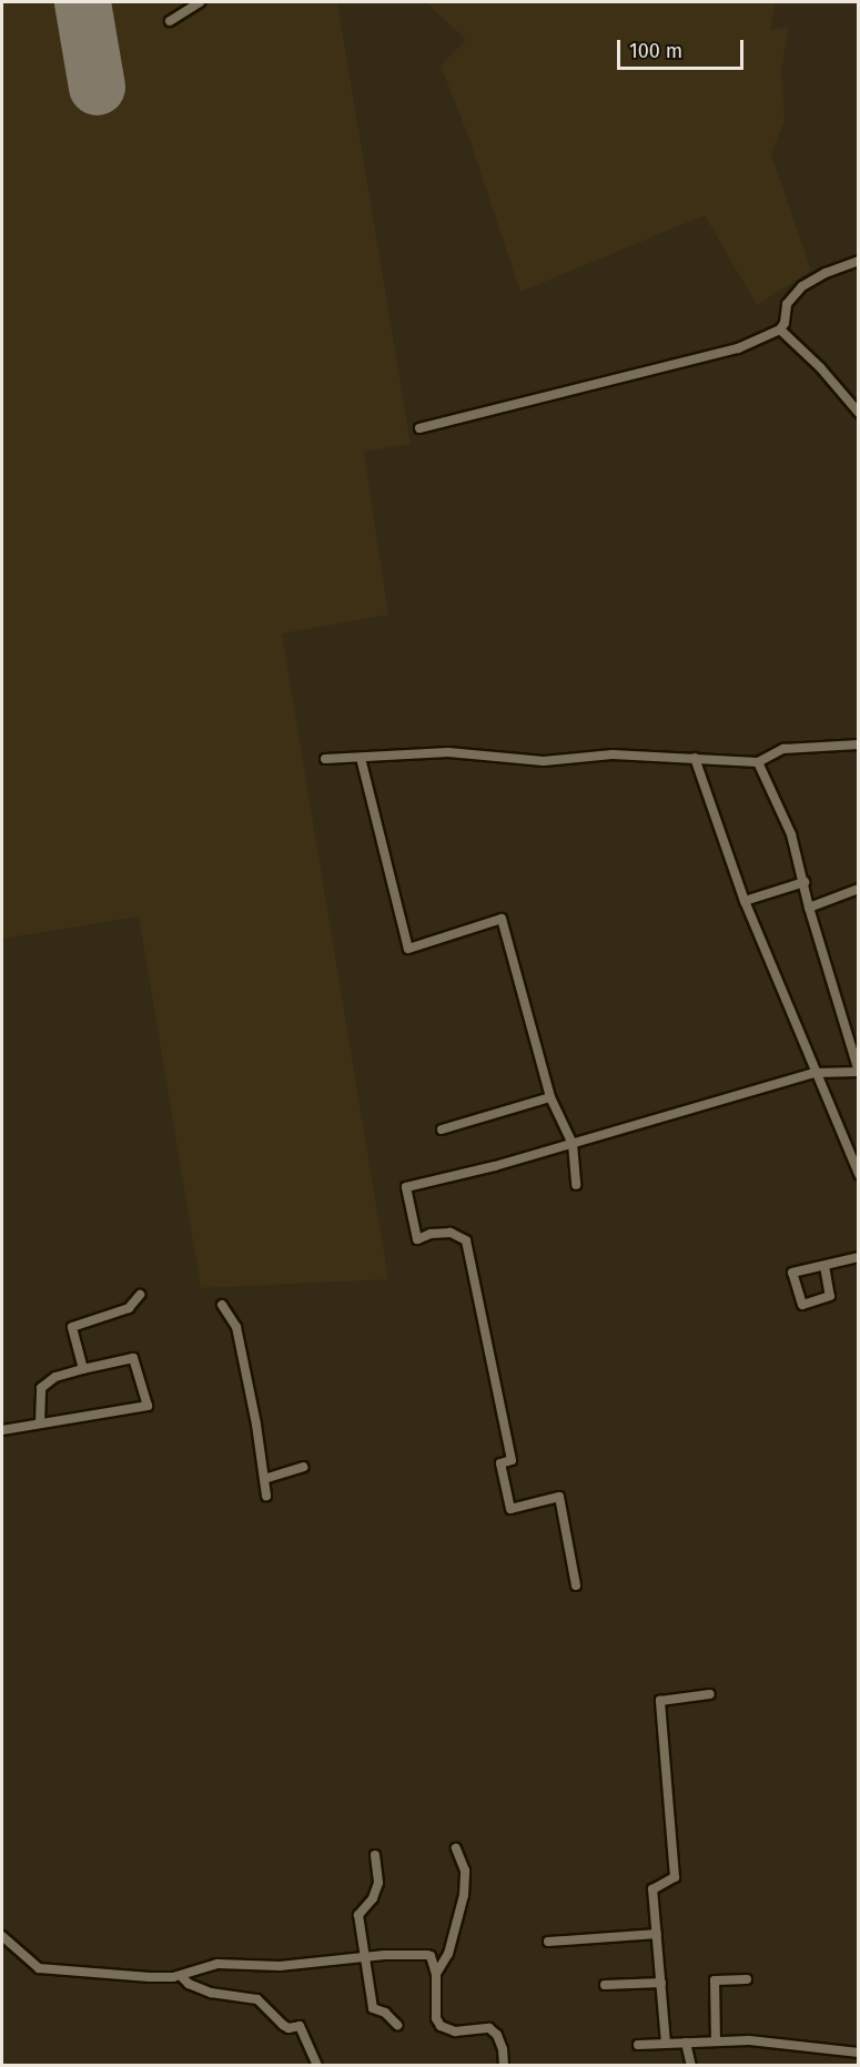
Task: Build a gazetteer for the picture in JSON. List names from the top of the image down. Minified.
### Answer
{"scale_bar":"100 m"}
